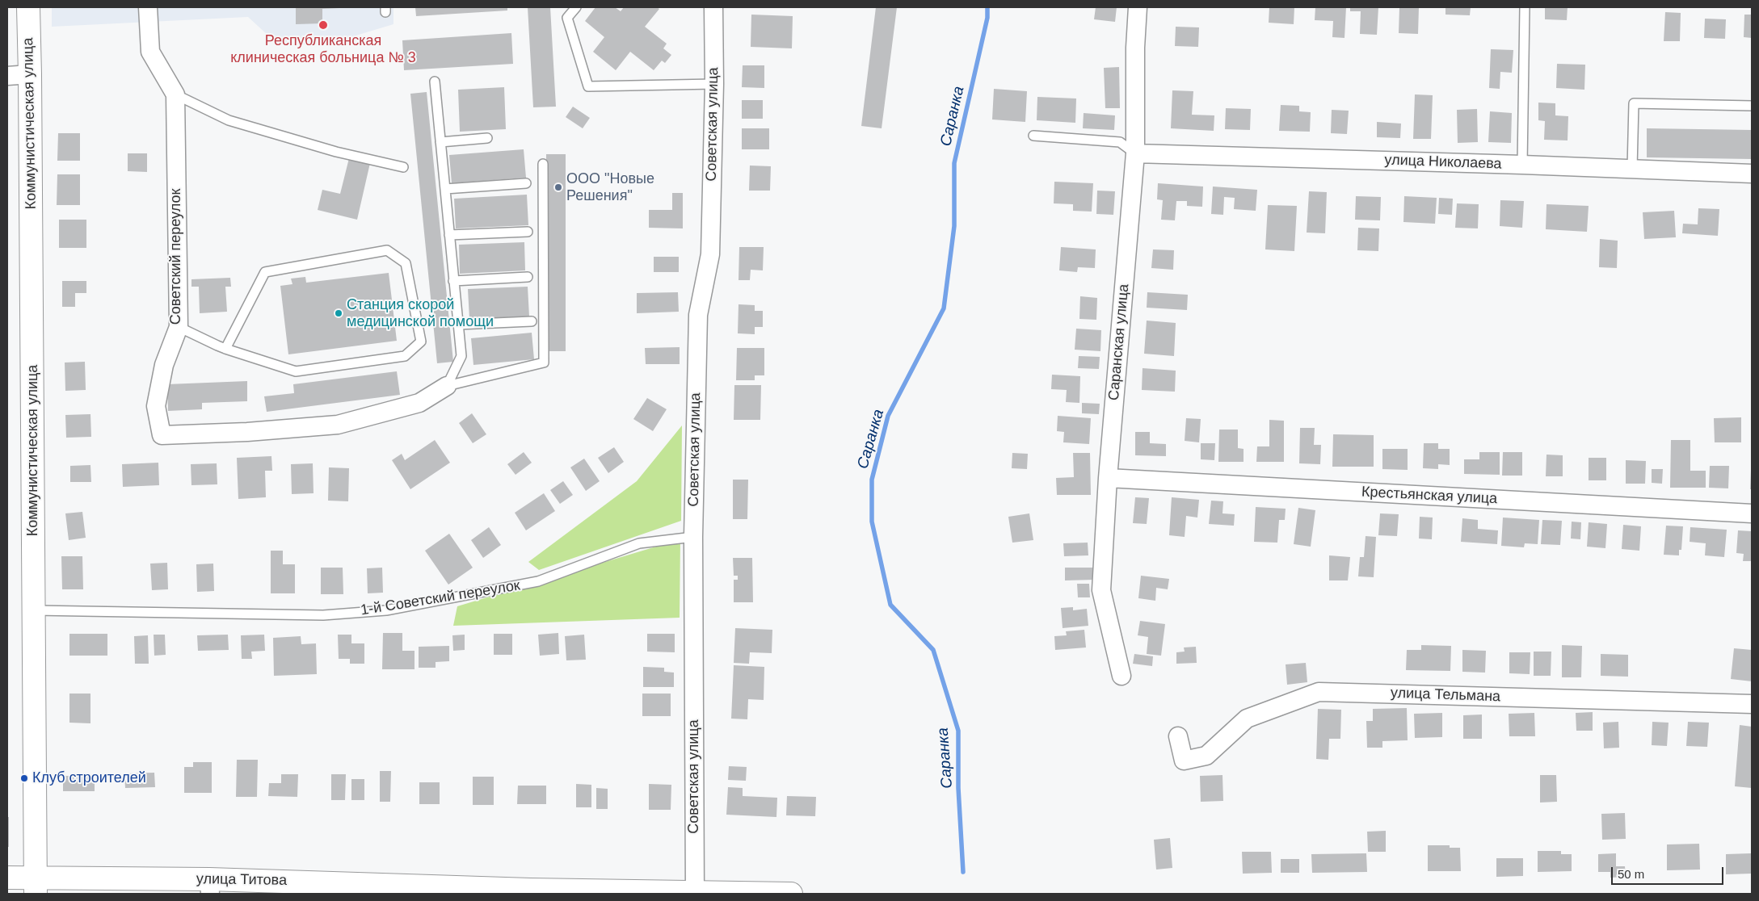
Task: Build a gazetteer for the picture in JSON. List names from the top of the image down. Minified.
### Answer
{"streets":{"main road":["Коммунистическая улица","улица Титова"],"street":["Советская улица","улица Николаева","Советский переулок","Саранская улица","Крестьянская улица","улица Тельмана"],"lane":["1-й Советский переулок"]},"crossings":[["Коммунистическая улица","1-й Советский переулок"],["Коммунистическая улица","улица Титова"],["Советская улица","1-й Советский переулок"],["Советская улица","улица Титова"],["улица Николаева","Саранская улица"],["Саранская улица","Крестьянская улица"]],"water":["Саранка"],"places":["Республиканская клиническая больница № 3","ООО \"Новые Решения\"","Станция скорой медицинской помощи","Клуб строителей"],"scale_bar":"50 m"}
